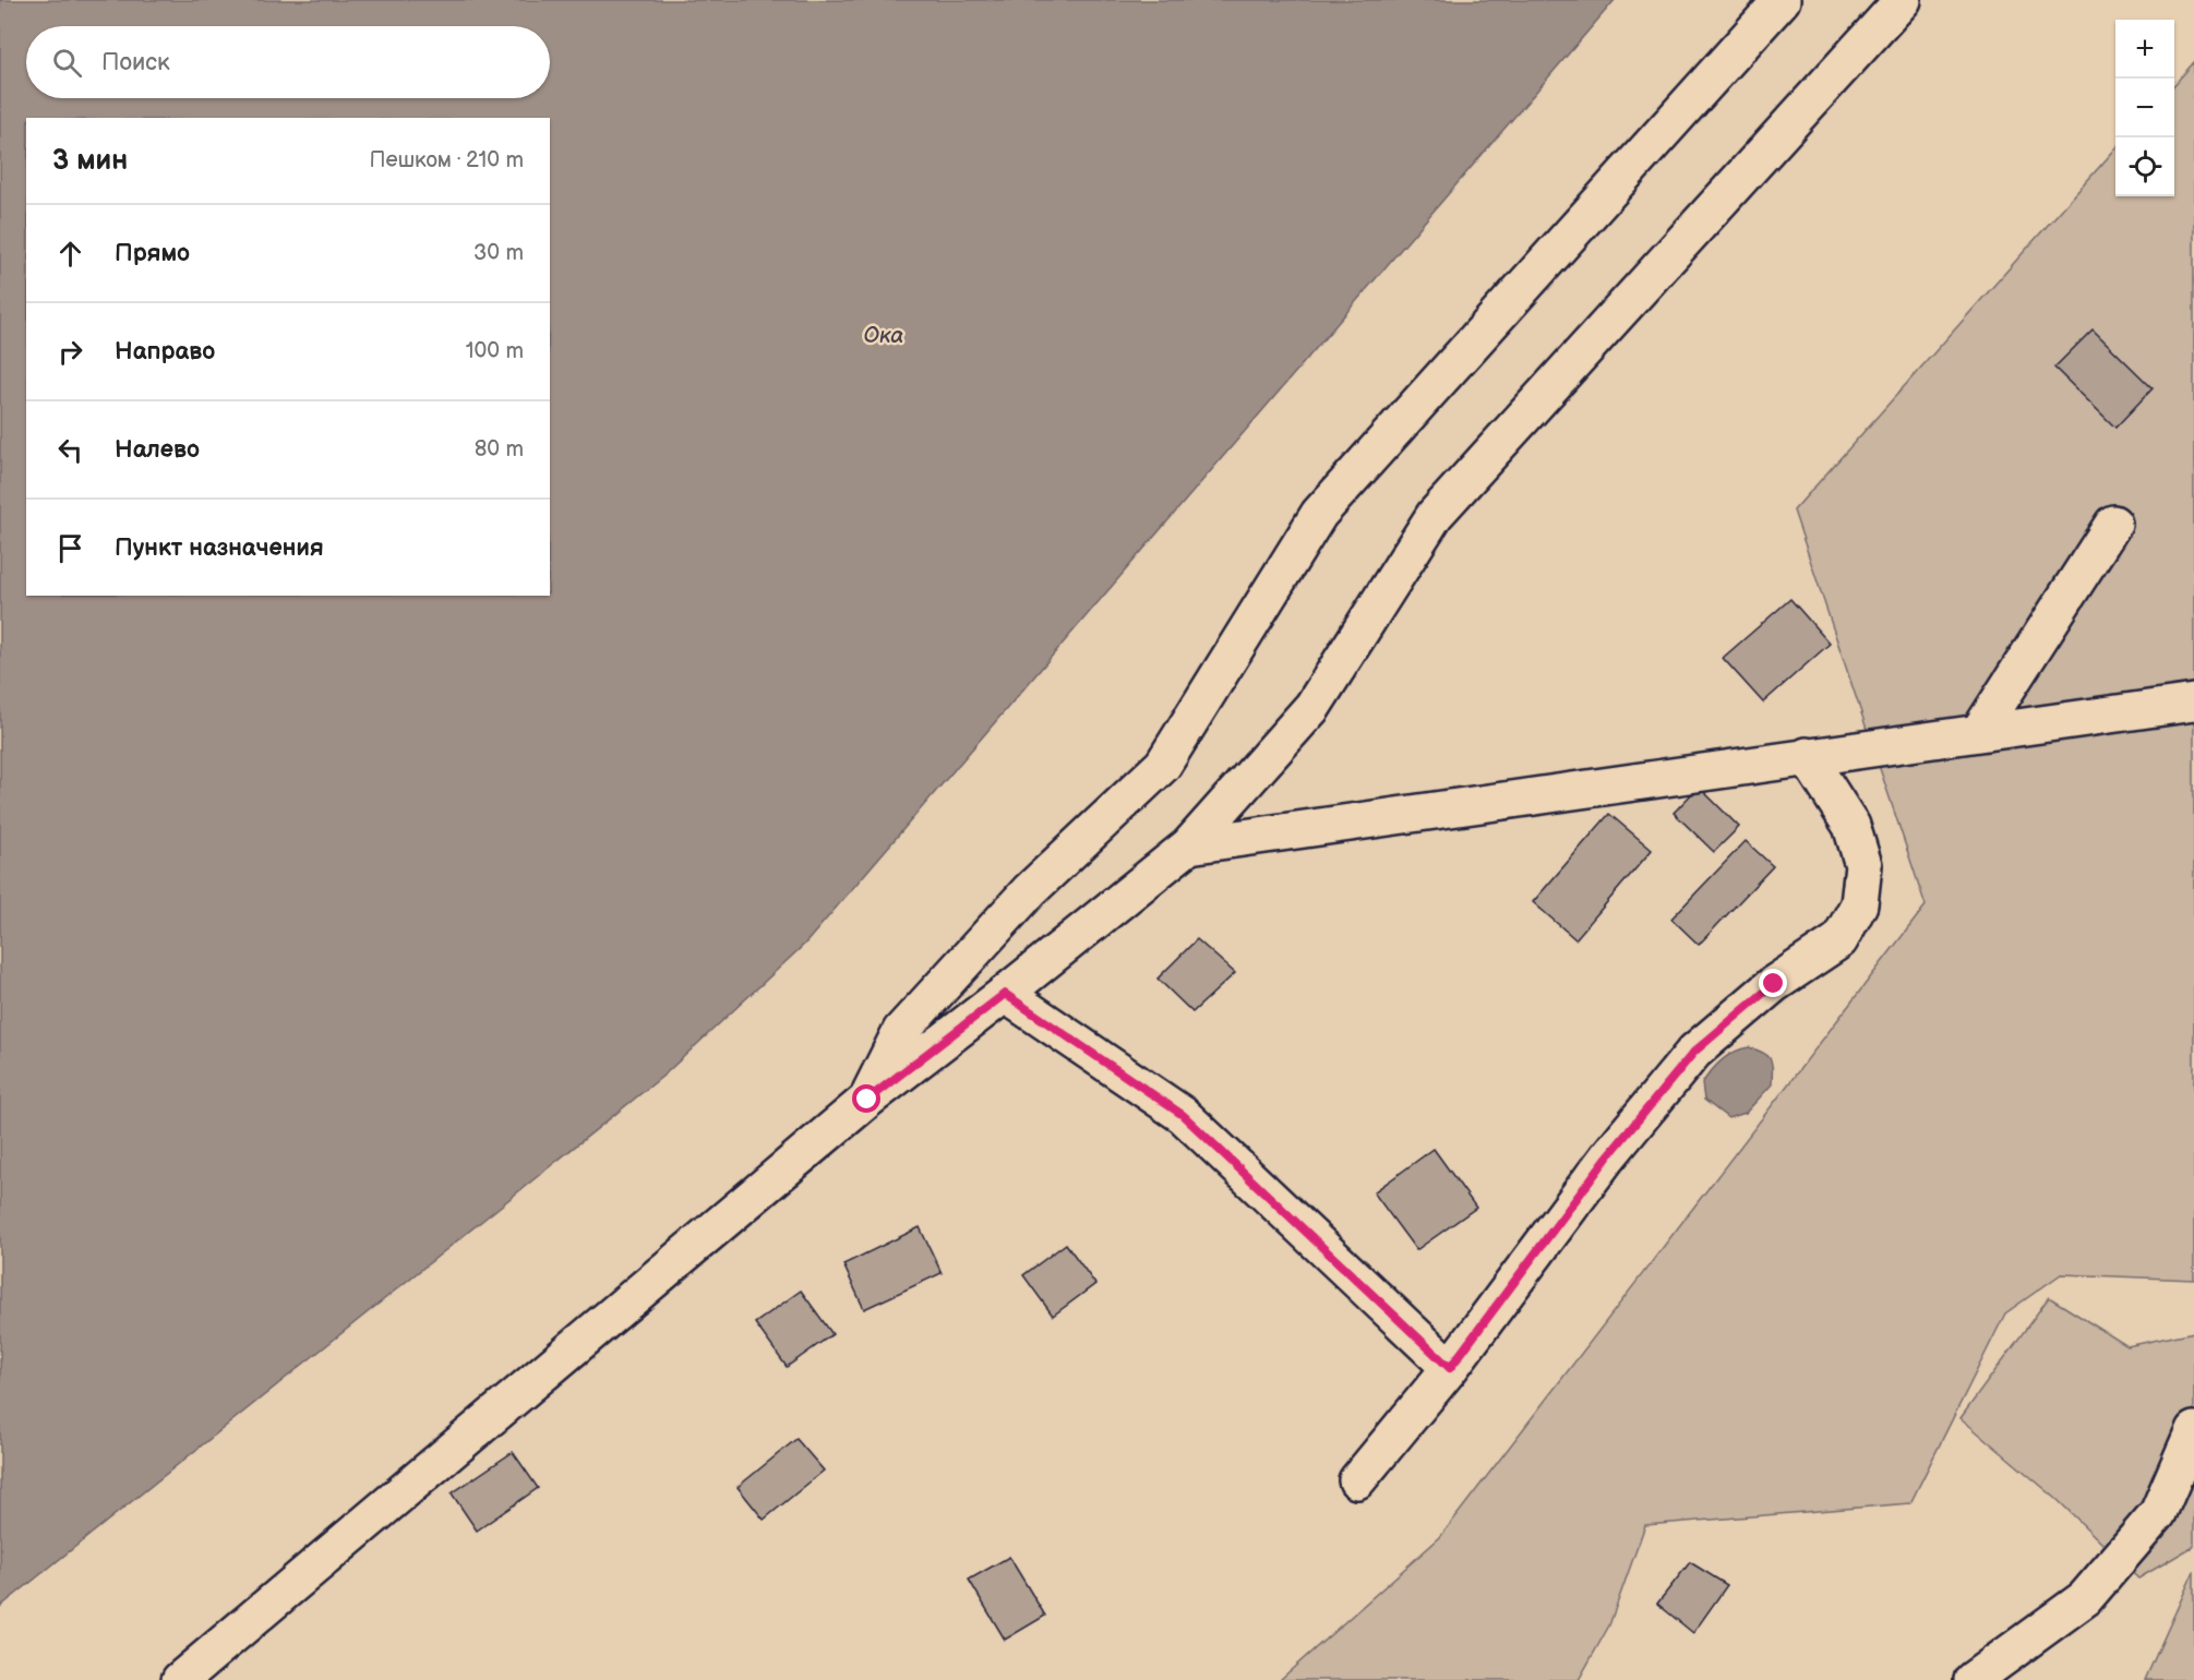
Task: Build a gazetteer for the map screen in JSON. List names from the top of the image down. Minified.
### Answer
{"water":["Ока"],"page":{"map_buttons":["+","−"],"search":"Поиск","heading":["3 мин","Пешком · 210 m"],"list":[["Прямо","30 m"],["Направо","100 m"],["Налево","80 m"],"Пункт назначения"]}}
